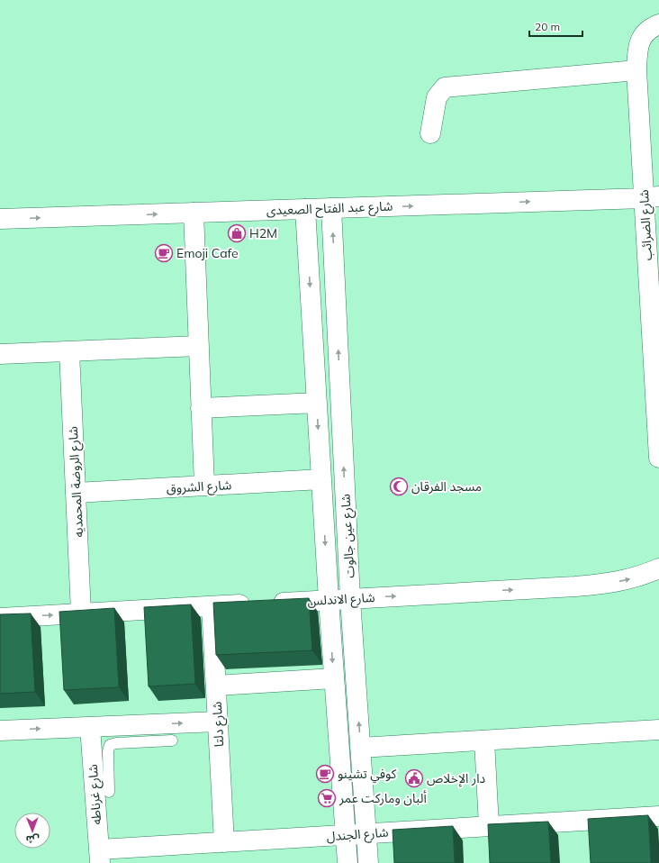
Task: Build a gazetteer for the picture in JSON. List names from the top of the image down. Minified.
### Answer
{"streets":{"street":["شارع عبد الفتاح الصعيدى","شارع الضرائب","شارع الروضة المحمديه","شارع الشروق","شارع عين جالوت","شارع الاندلس","شارع دلتا","شارع غرناطه","شارع الجندل"]},"crossings":[["شارع عبد الفتاح الصعيدى","شارع الضرائب"],["شارع عبد الفتاح الصعيدى","شارع عين جالوت"],["شارع الروضة المحمديه","شارع الشروق"],["شارع الروضة المحمديه","شارع الاندلس"],["شارع الشروق","شارع عين جالوت"],["شارع عين جالوت","شارع الاندلس"],["شارع عين جالوت","شارع الجندل"],["شارع الاندلس","شارع دلتا"],["شارع دلتا","شارع الجندل"],["شارع غرناطه","شارع الجندل"]],"places":{"shop":["H2M"],"cafe":["Emoji Cafe","كوفي تشينو"],"mosque":["مسجد الفرقان"],"public building":["دار الإخلاص"],"supermarket":["ألبان وماركت عمر"]},"scale_bar":"20 m","north":"bottom"}
